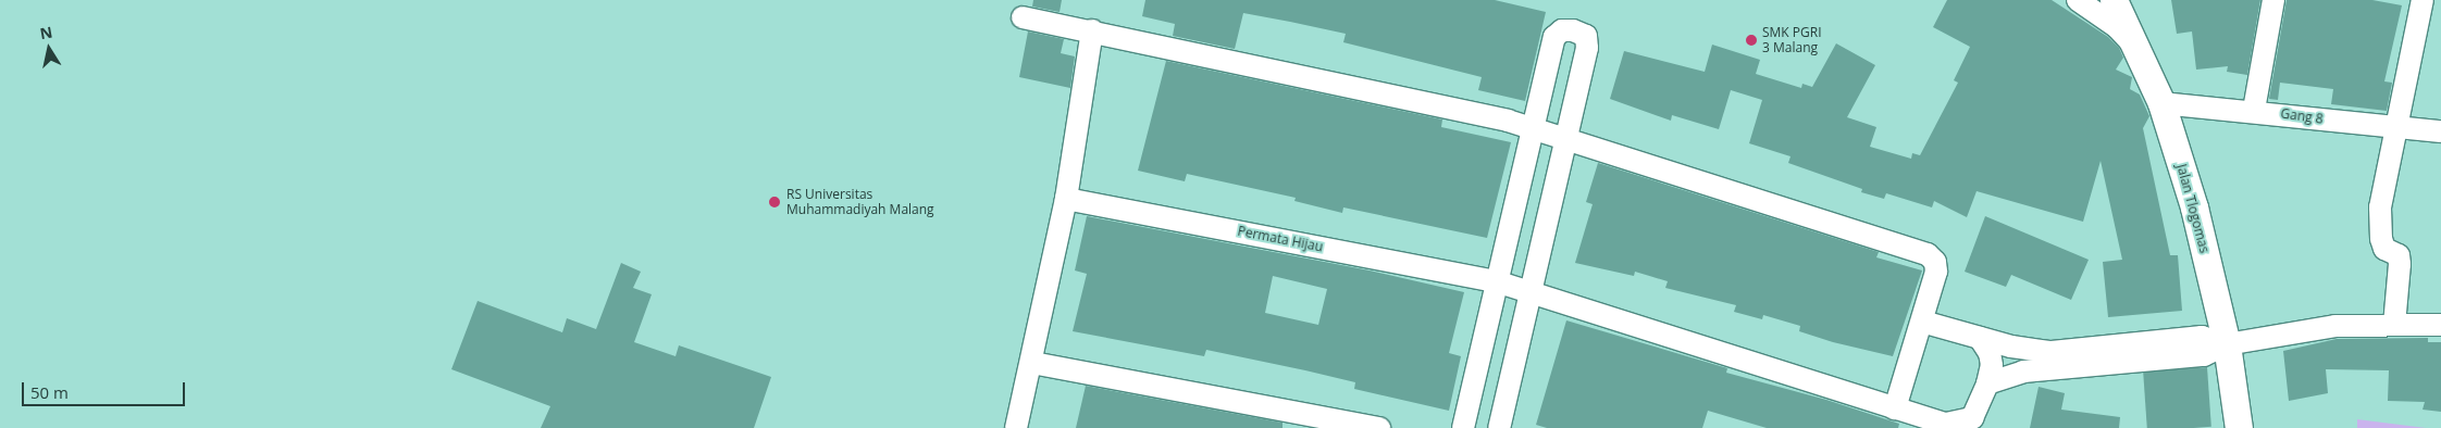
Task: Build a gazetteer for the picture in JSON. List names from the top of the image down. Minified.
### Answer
{"streets":{"main road":["Jalan Tlogomas"],"street":["Gang 8","Permata Hijau"]},"crossings":[["Gang 8","Jalan Tlogomas"]],"places":["SMK PGRI 3 Malang","RS Universitas Muhammadiyah Malang"],"scale_bar":"50 m","north":"top"}
